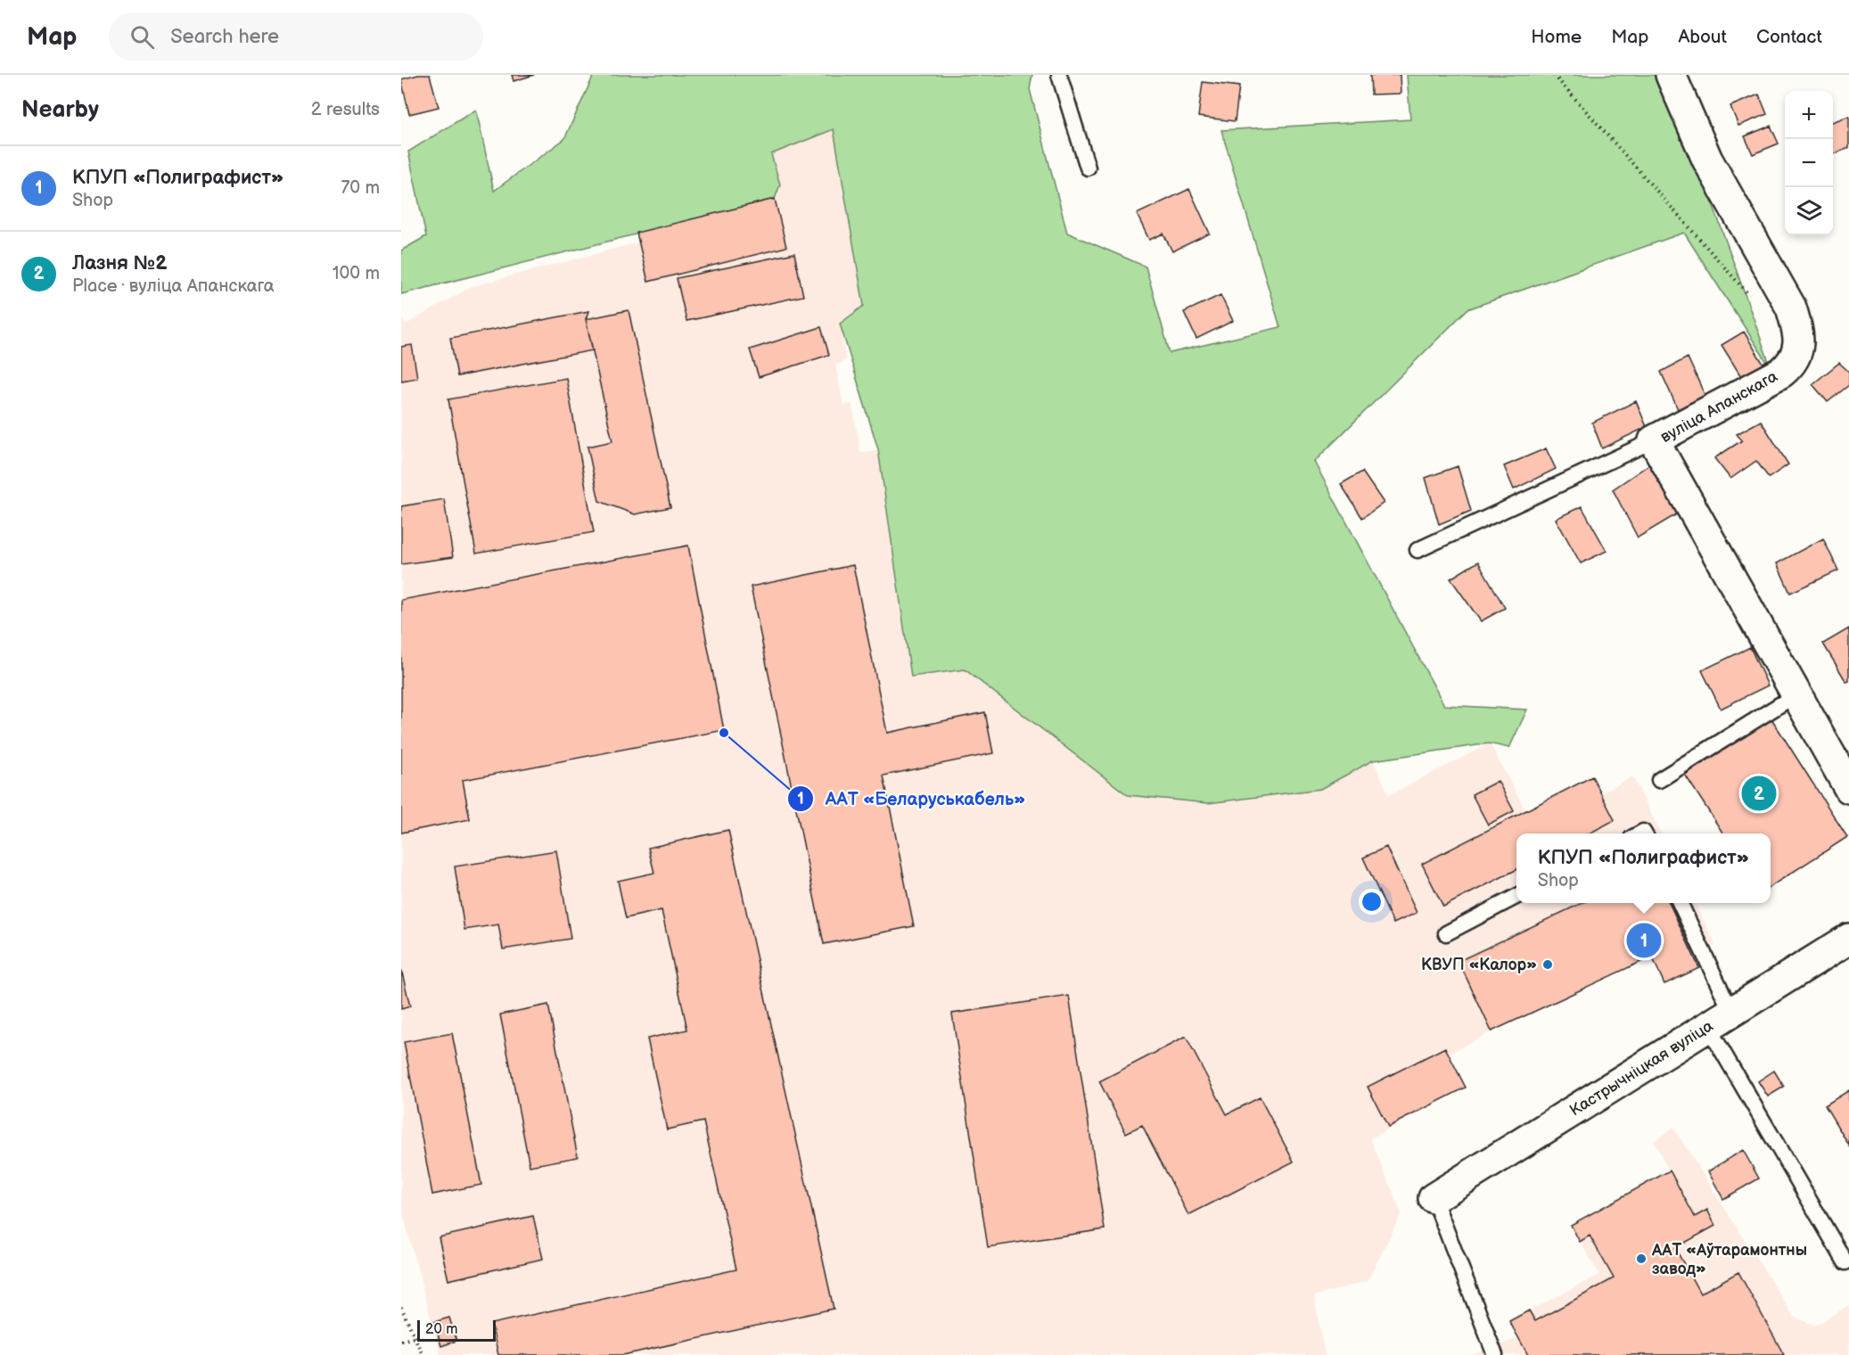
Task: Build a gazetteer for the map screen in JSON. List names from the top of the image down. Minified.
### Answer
{"streets":{"street":["вуліца Апанскага","Кастрычніцкая вуліца"]},"places":["ААТ «Беларуськабель»","КВУП «Калор»","ААТ «Аўтарамонтны завод»"],"scale_bar":"20 m","page":{"header":"Map","search":"Search here","nav":["Home","Map","About","Contact"],"heading":["Nearby","2 results"],"map_buttons":["+","−"],"list":[{"mark":"1","name":"КПУП «Полиграфист»","note":"Shop","value":"70 m"},{"mark":"2","name":"Лазня №2","note":"Place · вуліца Апанскага","value":"100 m"}],"pins":["2","1"],"popup":["КПУП «Полиграфист»","Shop"],"scale":"20 m"}}
